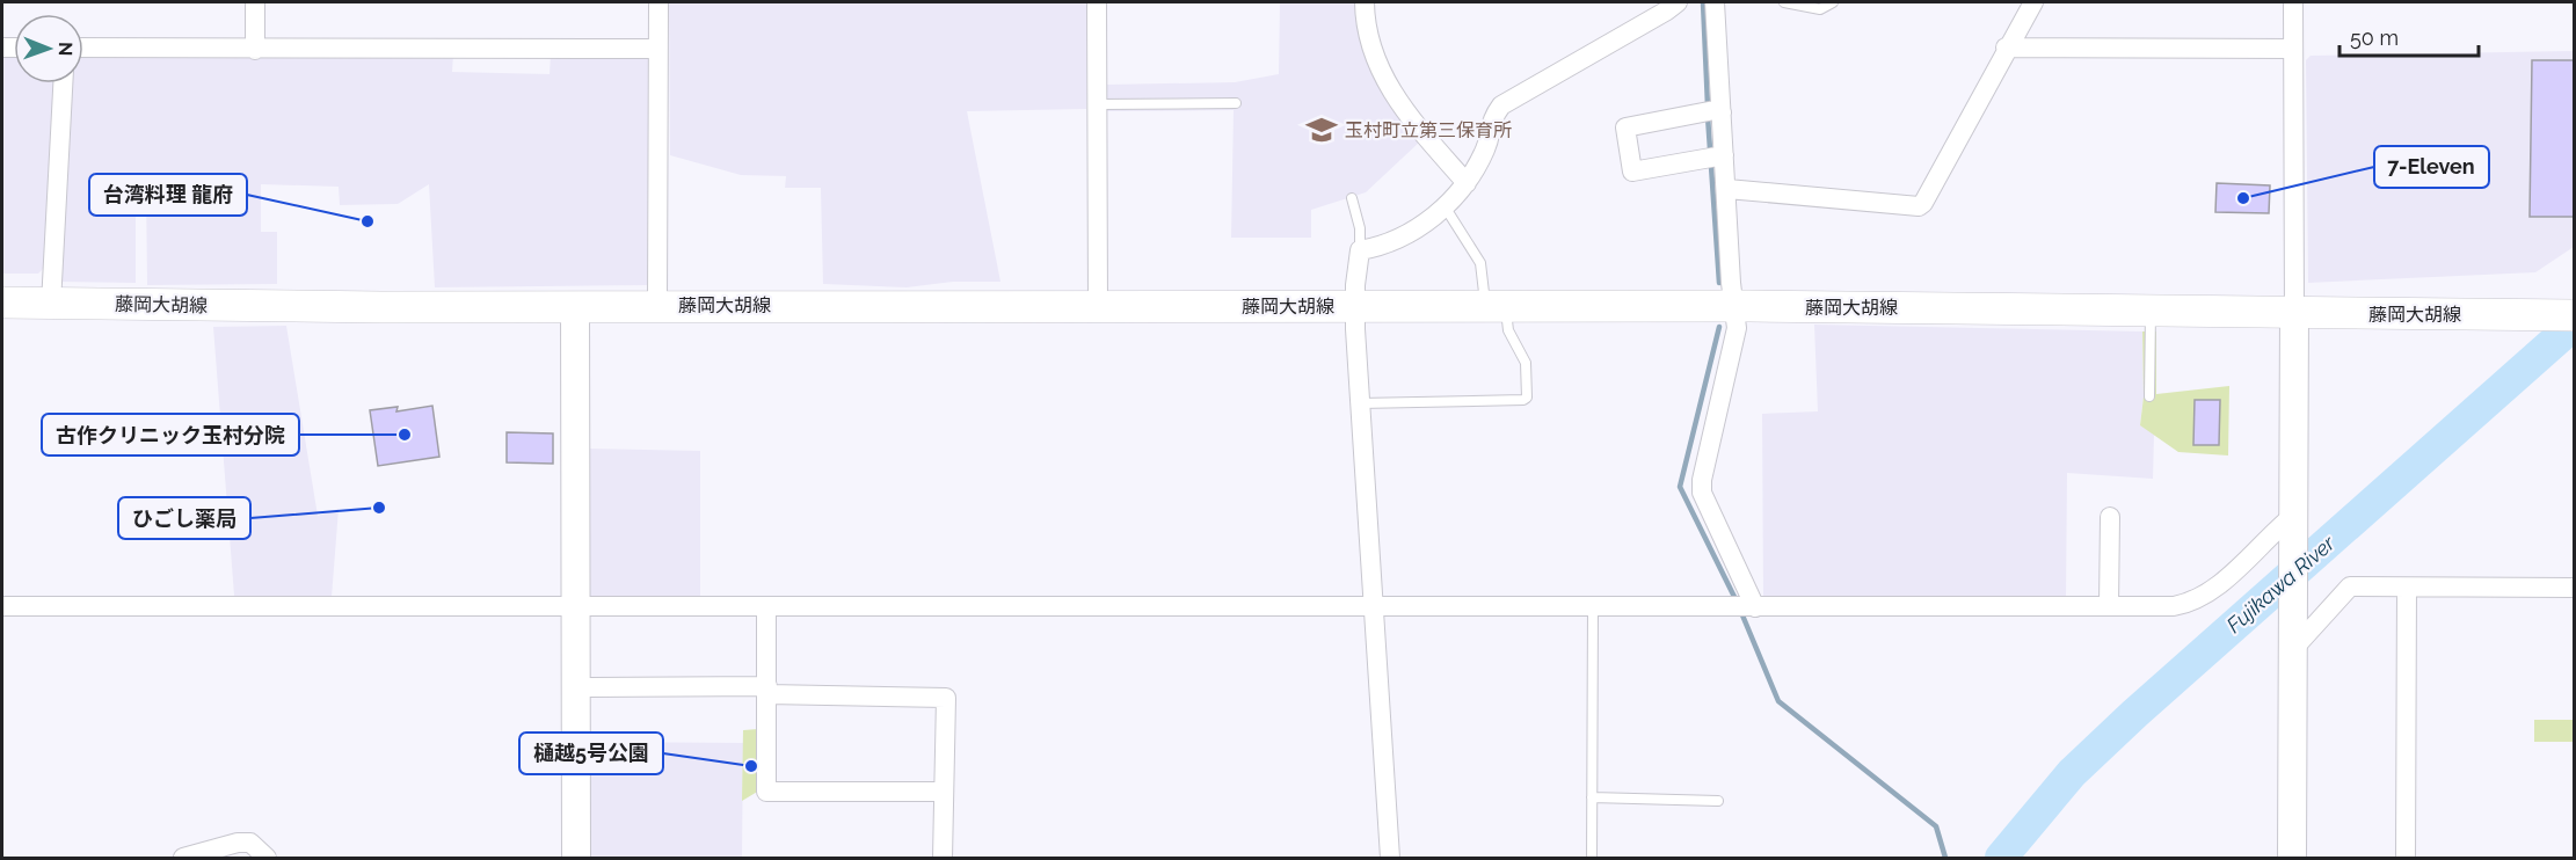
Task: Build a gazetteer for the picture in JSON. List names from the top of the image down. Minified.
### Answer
{"streets":{"main road":["藤岡大胡線"]},"water":["Fujikawa River"],"places":{"school or university":["玉村町立第三保育所"],"other":["7-Eleven","台湾料理 龍府","古作クリニック玉村分院","ひごし薬局","樋越5号公園"]},"scale_bar":"50 m","north":"right"}
